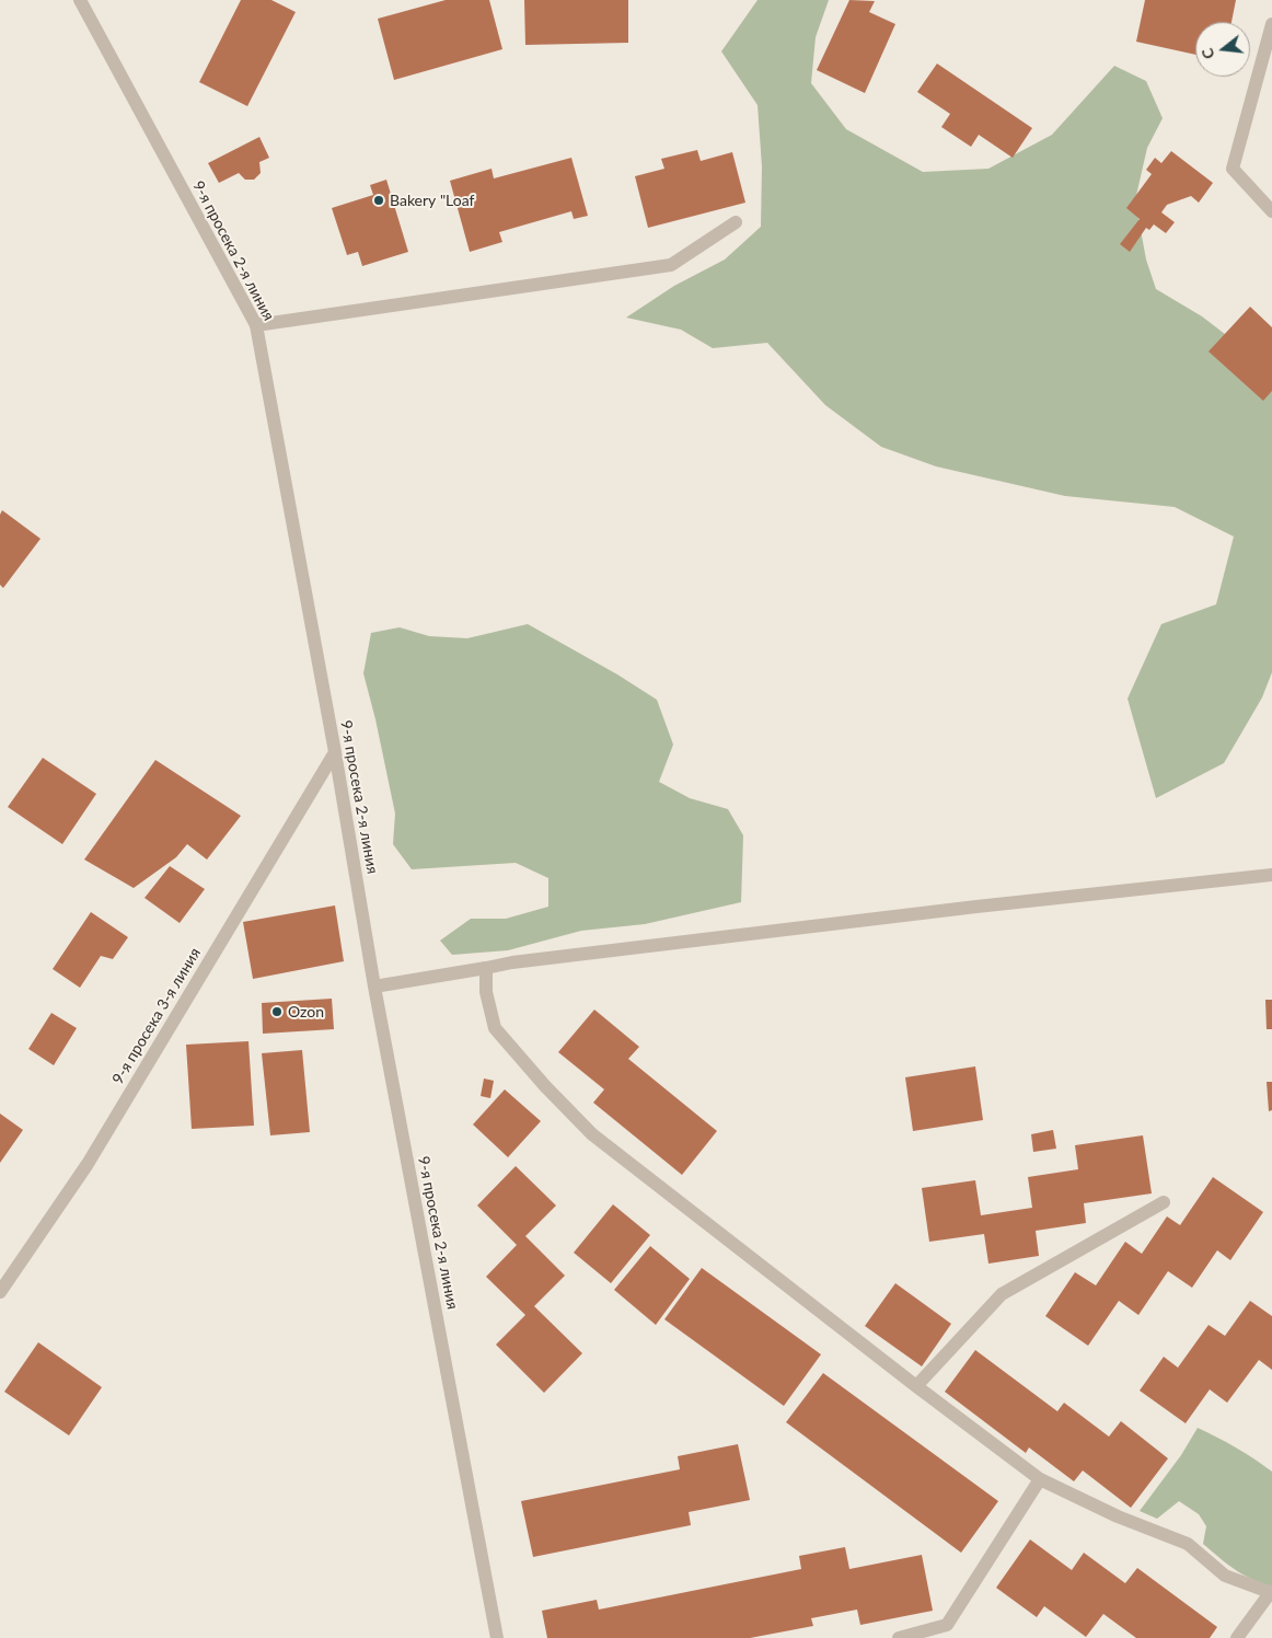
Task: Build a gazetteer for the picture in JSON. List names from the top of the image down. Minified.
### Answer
{"streets":{"street":["9-я просека 2-я линия","9-я просека 3-я линия"]},"crossings":[["9-я просека 2-я линия","9-я просека 3-я линия"]],"places":["Bakery \"Loaf","Ozon"],"north":"left"}
